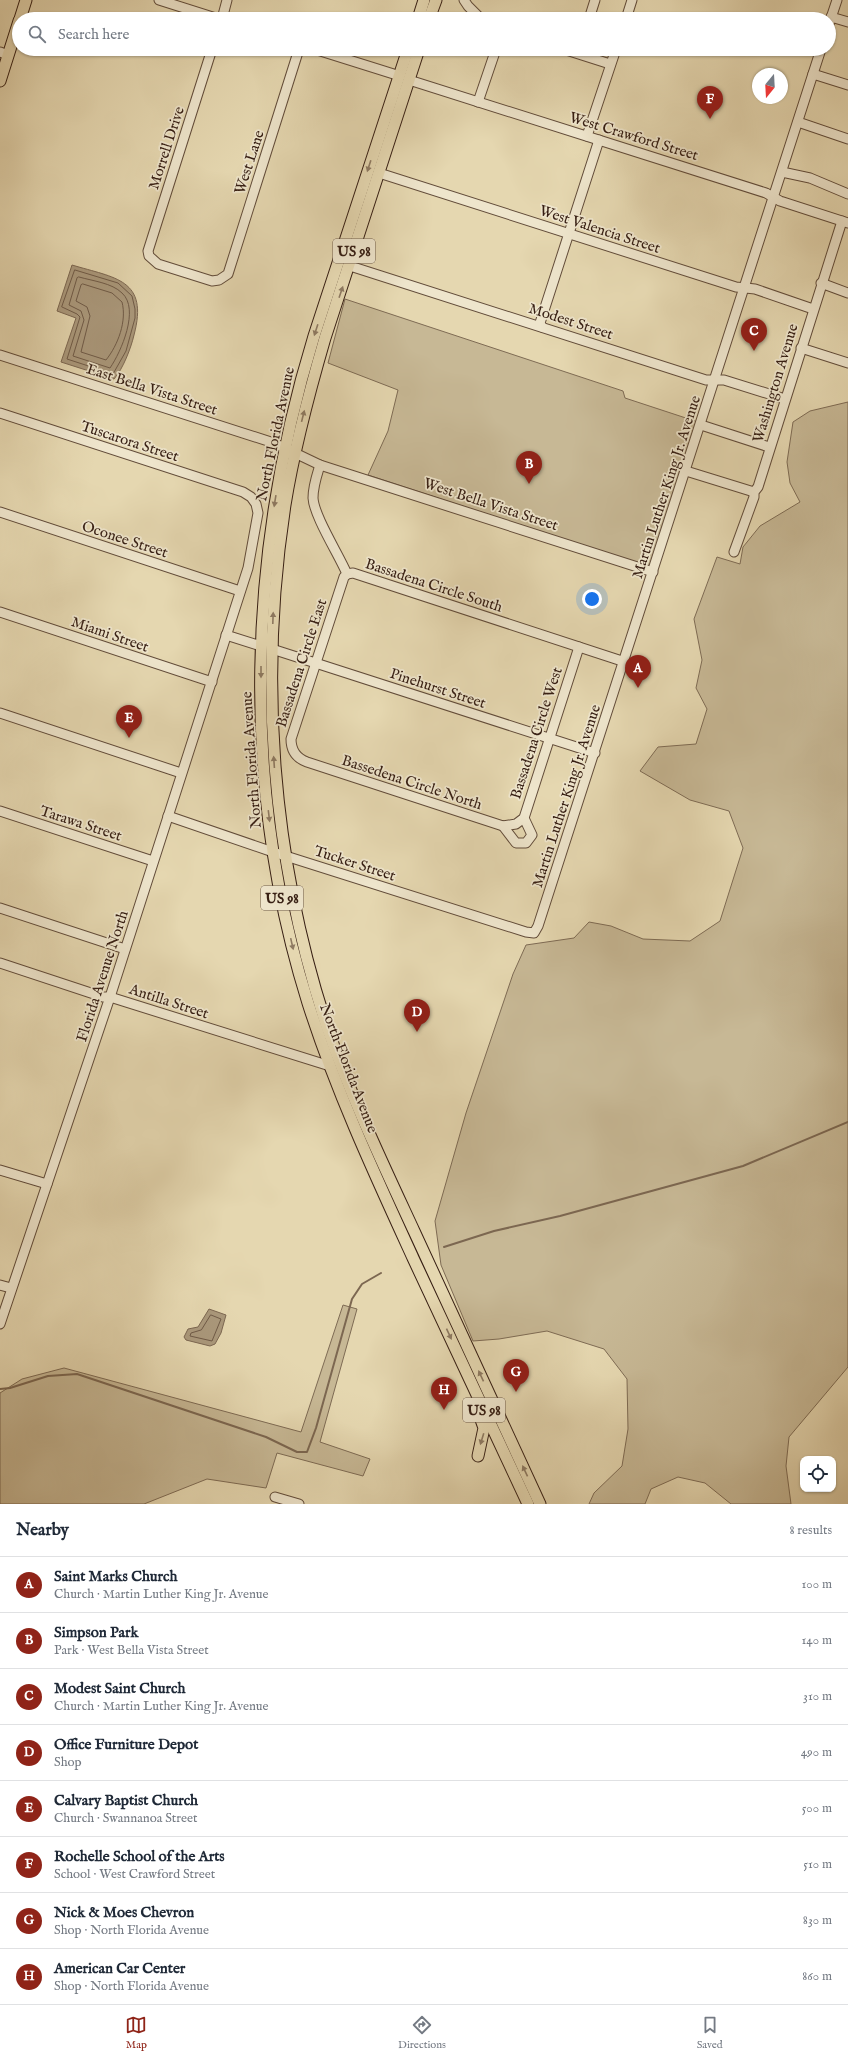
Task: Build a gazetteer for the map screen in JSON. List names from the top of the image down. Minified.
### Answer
{"streets":{"main road":["US 98","North Florida Avenue"],"street":["West Crawford Street","Morrell Drive","West Lane","West Valencia Street","Modest Street","Washington Avenue","East Bella Vista Street","Tuscarora Street","Martin Luther King Jr. Avenue","West Bella Vista Street","Oconee Street","Bassadena Circle South","Miami Street","Bassadena Circle East","Pinehurst Street","Bassadena Circle West","Bassedena Circle North","Tarawa Street","Tucker Street","Florida Avenue North","Antilla Street"]},"crossings":[["West Crawford Street","Washington Avenue"],["West Crawford Street","North Florida Avenue"],["West Crawford Street","Martin Luther King Jr. Avenue"],["Morrell Drive","West Lane"],["West Valencia Street","Washington Avenue"],["West Valencia Street","North Florida Avenue"],["West Valencia Street","Martin Luther King Jr. Avenue"],["Modest Street","Washington Avenue"],["Modest Street","North Florida Avenue"],["Modest Street","Martin Luther King Jr. Avenue"],["East Bella Vista Street","North Florida Avenue"],["East Bella Vista Street","West Bella Vista Street"],["North Florida Avenue","West Bella Vista Street"],["North Florida Avenue","Pinehurst Street"],["North Florida Avenue","Tucker Street"],["North Florida Avenue","Antilla Street"],["Tuscarora Street","Oconee Street"],["Martin Luther King Jr. Avenue","West Bella Vista Street"],["Martin Luther King Jr. Avenue","Bassadena Circle South"],["Martin Luther King Jr. Avenue","Pinehurst Street"],["Martin Luther King Jr. Avenue","Tucker Street"],["West Bella Vista Street","Bassadena Circle South"],["Bassadena Circle South","Bassadena Circle East"],["Bassadena Circle South","Bassadena Circle West"],["Miami Street","Florida Avenue North"],["Bassadena Circle East","Pinehurst Street"],["Bassadena Circle East","Bassedena Circle North"],["Pinehurst Street","Bassadena Circle West"],["Bassadena Circle West","Bassedena Circle North"],["Tarawa Street","Florida Avenue North"],["Tucker Street","Florida Avenue North"],["Florida Avenue North","Antilla Street"]],"north":"bottom","page":{"search":"Search here","pins":["F","C","B","A","E","D","G","H"],"heading":["Nearby","8 results"],"list":[{"mark":"A","name":"Saint Marks Church","note":"Church · Martin Luther King Jr. Avenue","value":"100 m"},{"mark":"B","name":"Simpson Park","note":"Park · West Bella Vista Street","value":"140 m"},{"mark":"C","name":"Modest Saint Church","note":"Church · Martin Luther King Jr. Avenue","value":"310 m"},{"mark":"D","name":"Office Furniture Depot","note":"Shop","value":"490 m"},{"mark":"E","name":"Calvary Baptist Church","note":"Church · Swannanoa Street","value":"500 m"},{"mark":"F","name":"Rochelle School of the Arts","note":"School · West Crawford Street","value":"510 m"},{"mark":"G","name":"Nick & Moes Chevron","note":"Shop · North Florida Avenue","value":"830 m"},{"mark":"H","name":"American Car Center","note":"Shop · North Florida Avenue","value":"860 m"}],"nav":["Map","Directions","Saved"]}}
